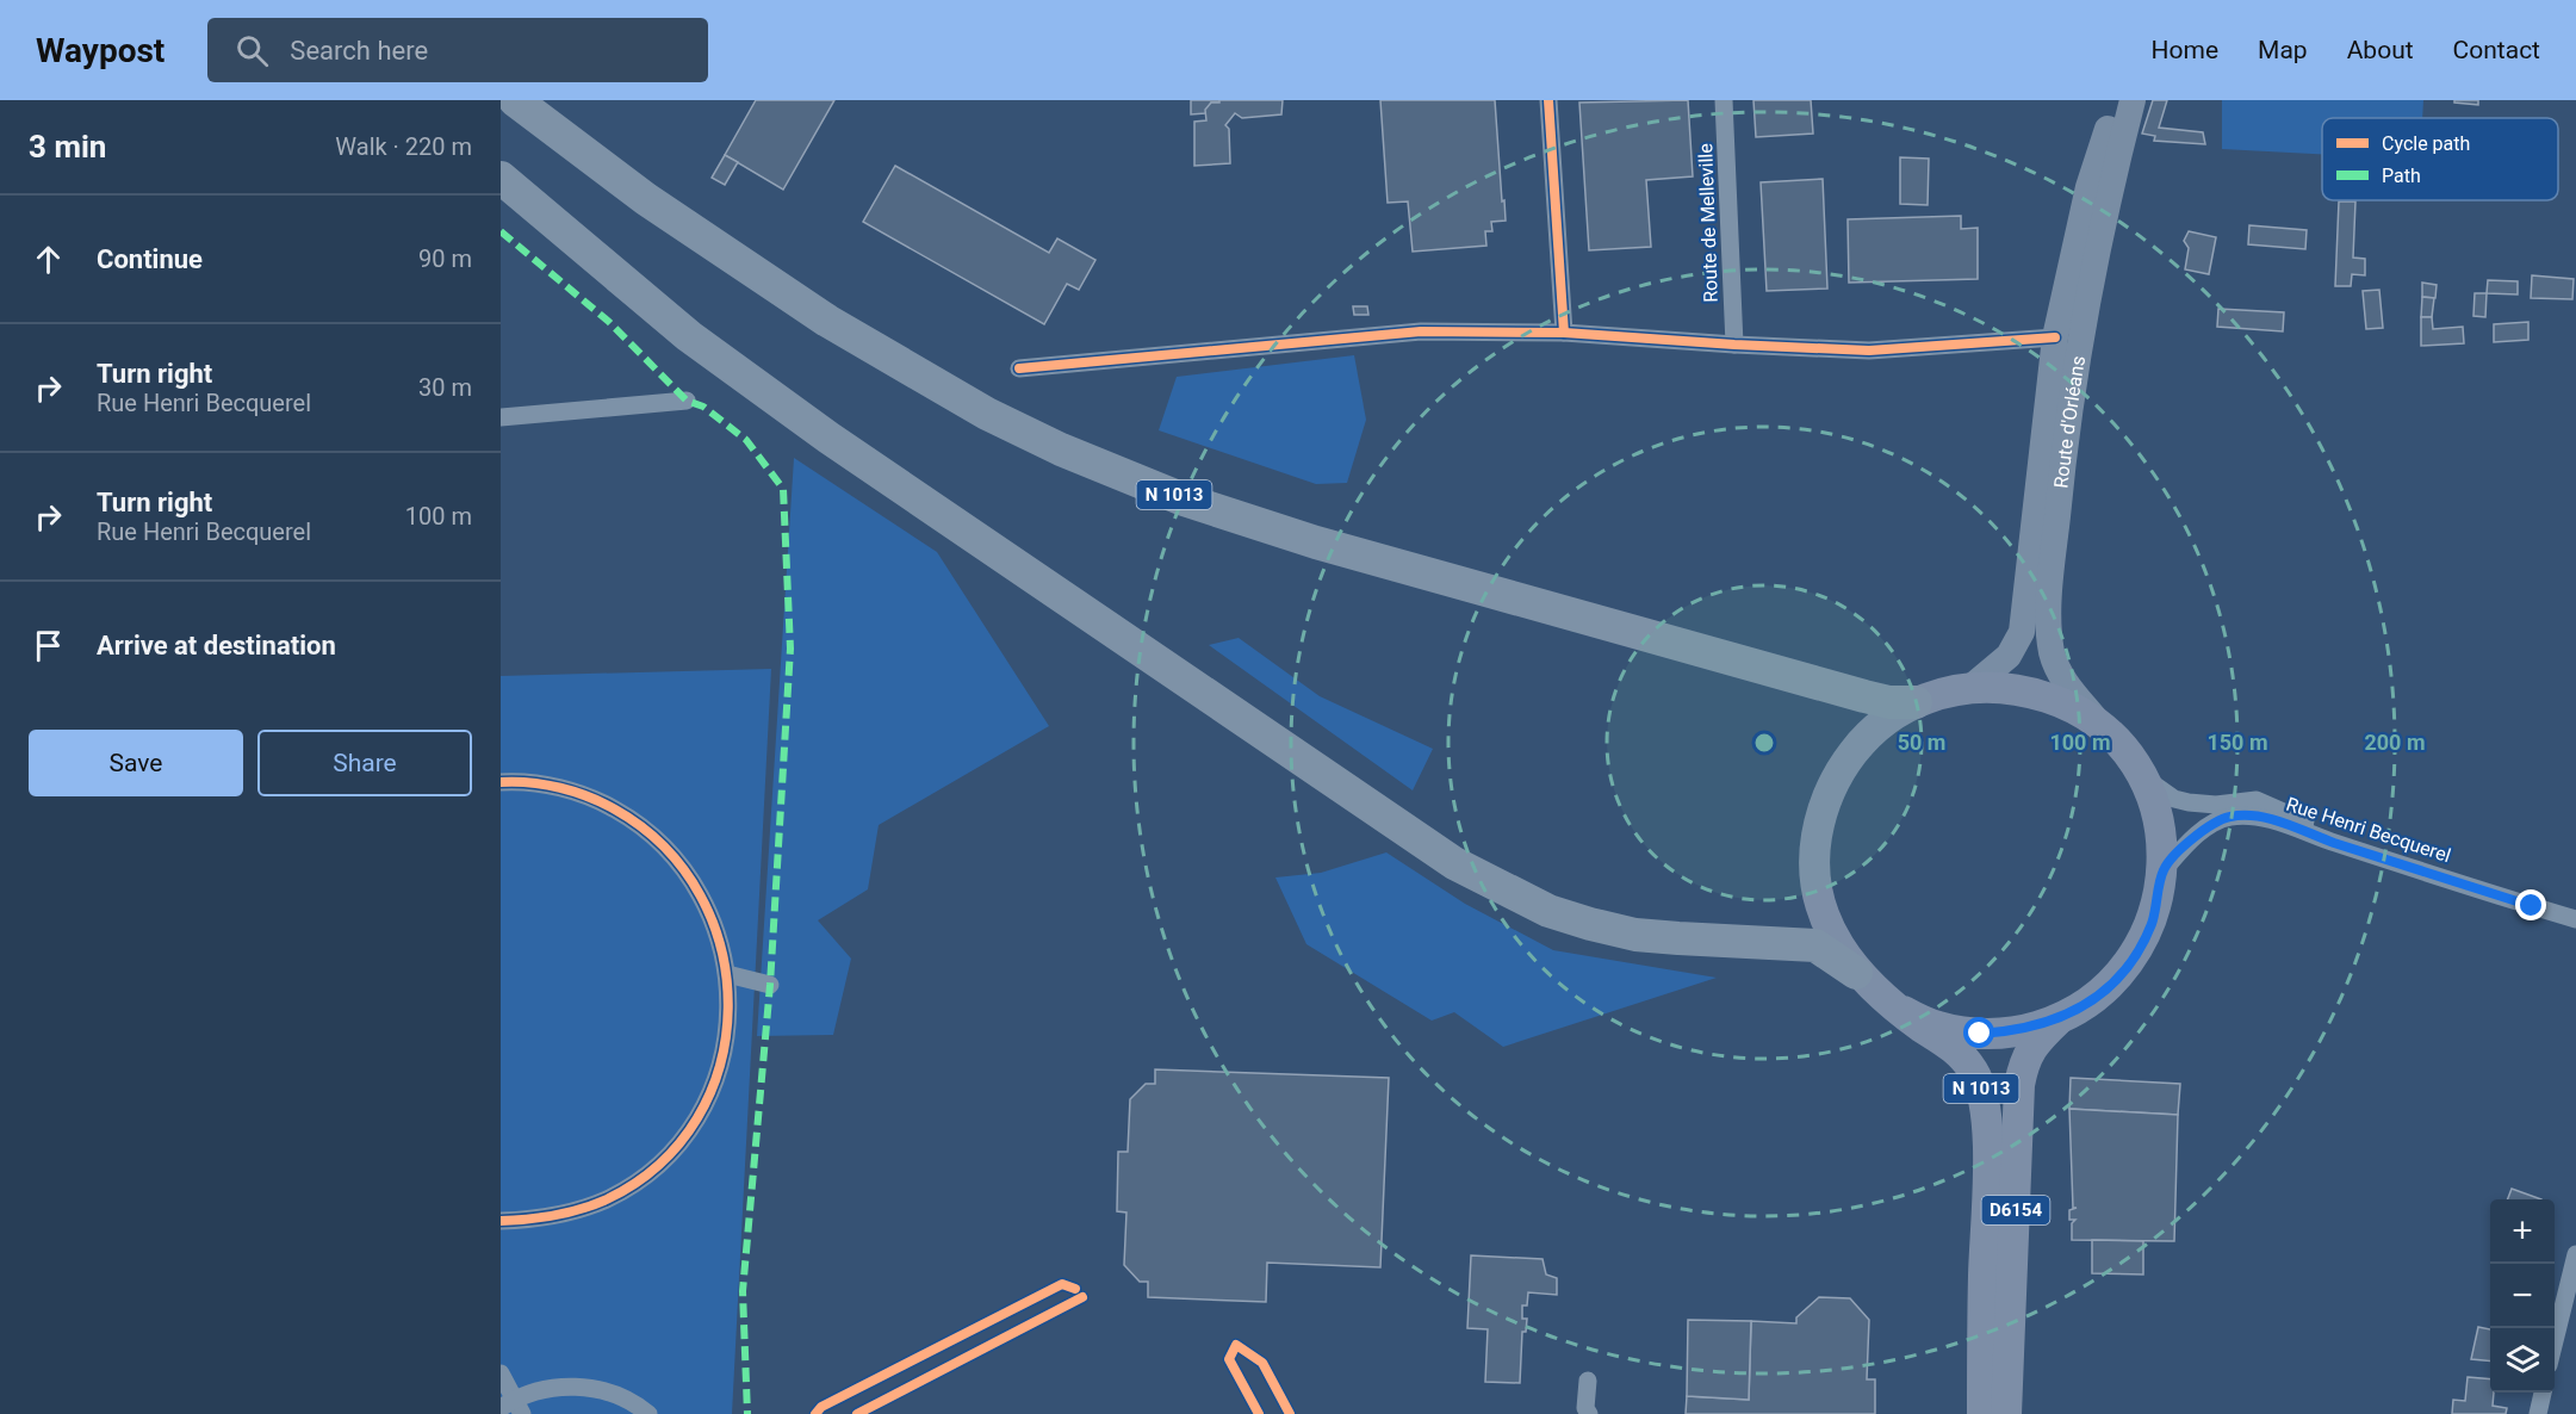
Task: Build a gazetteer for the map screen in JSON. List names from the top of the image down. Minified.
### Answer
{"streets":{"highway":["N 1013"],"main road":["Route d'Orléans","D6154"],"street":["Route de Melleville","Rue Henri Becquerel"]},"crossings":[["N 1013","D6154"],["Rue Henri Becquerel","D6154"]],"legend":["Cycle path","Path"],"page":{"header":"Waypost","search":"Search here","nav":["Home","Map","About","Contact"],"heading":["3 min","Walk · 220 m"],"list":[["Continue","90 m"],["Turn right","Rue Henri Becquerel","30 m"],["Turn right","Rue Henri Becquerel","100 m"],"Arrive at destination"],"buttons":["Save","Share"],"map_buttons":["+","−"]},"rings":["50 m","100 m","150 m","200 m"]}
